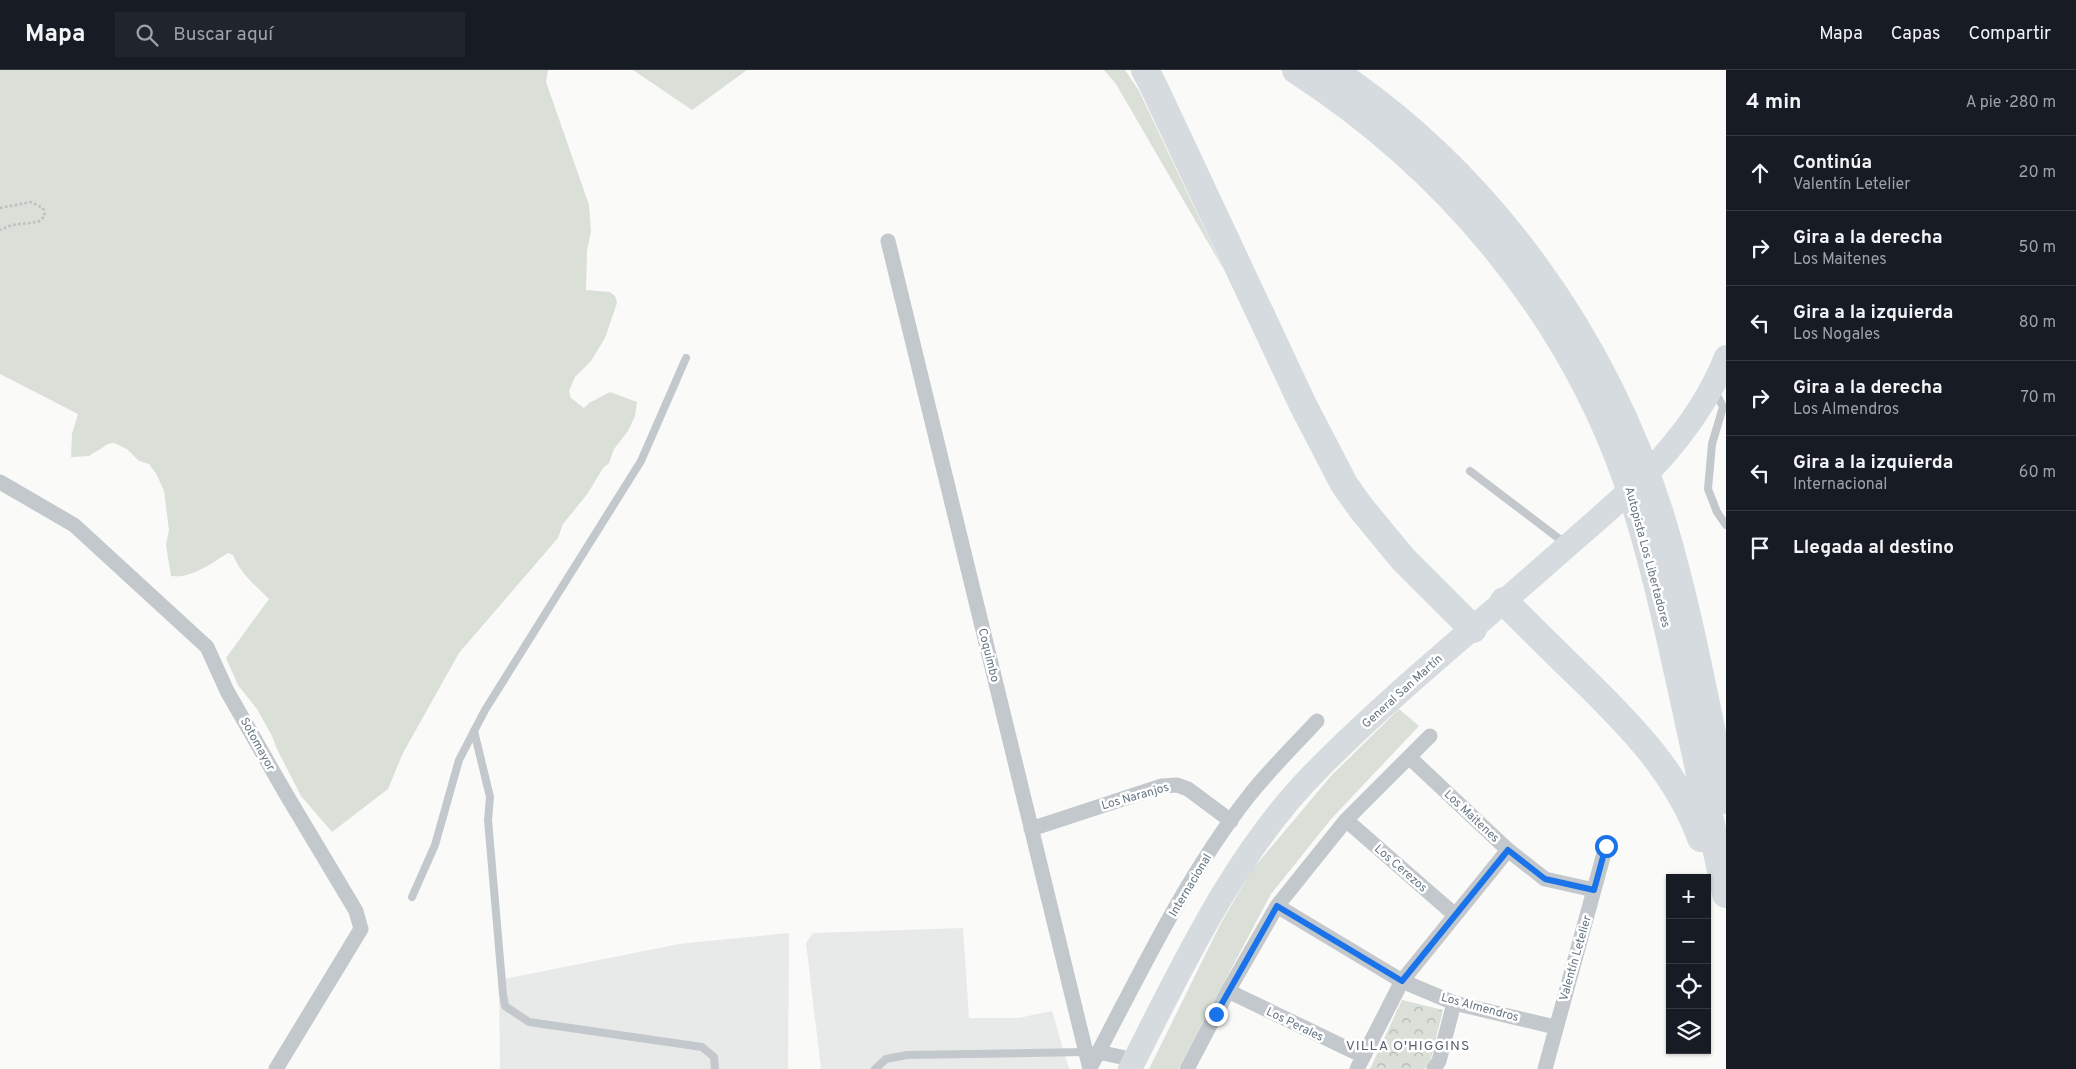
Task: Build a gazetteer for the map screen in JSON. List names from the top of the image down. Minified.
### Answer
{"streets":{"highway":["Autopista Los Libertadores"],"main road":["General San Martín"],"street":["Coquimbo","Sotomayor","Los Naranjos","Los Maitenes","Los Cerezos","Internacional","Valentín Letelier","Los Almendros","Los Perales"]},"crossings":[["Coquimbo","Los Naranjos"],["Coquimbo","Internacional"],["Los Naranjos","Internacional"],["Los Maitenes","Valentín Letelier"],["Valentín Letelier","Los Almendros"]],"districts":["VILLA O'HIGGINS"],"page":{"header":"Mapa","search":"Buscar aquí","nav":["Mapa","Capas","Compartir"],"heading":["4 min","A pie · 280 m"],"list":[["Continúa","Valentín Letelier","20 m"],["Gira a la derecha","Los Maitenes","50 m"],["Gira a la izquierda","Los Nogales","80 m"],["Gira a la derecha","Los Almendros","70 m"],["Gira a la izquierda","Internacional","60 m"],"Llegada al destino"],"map_buttons":["+","−"]}}
